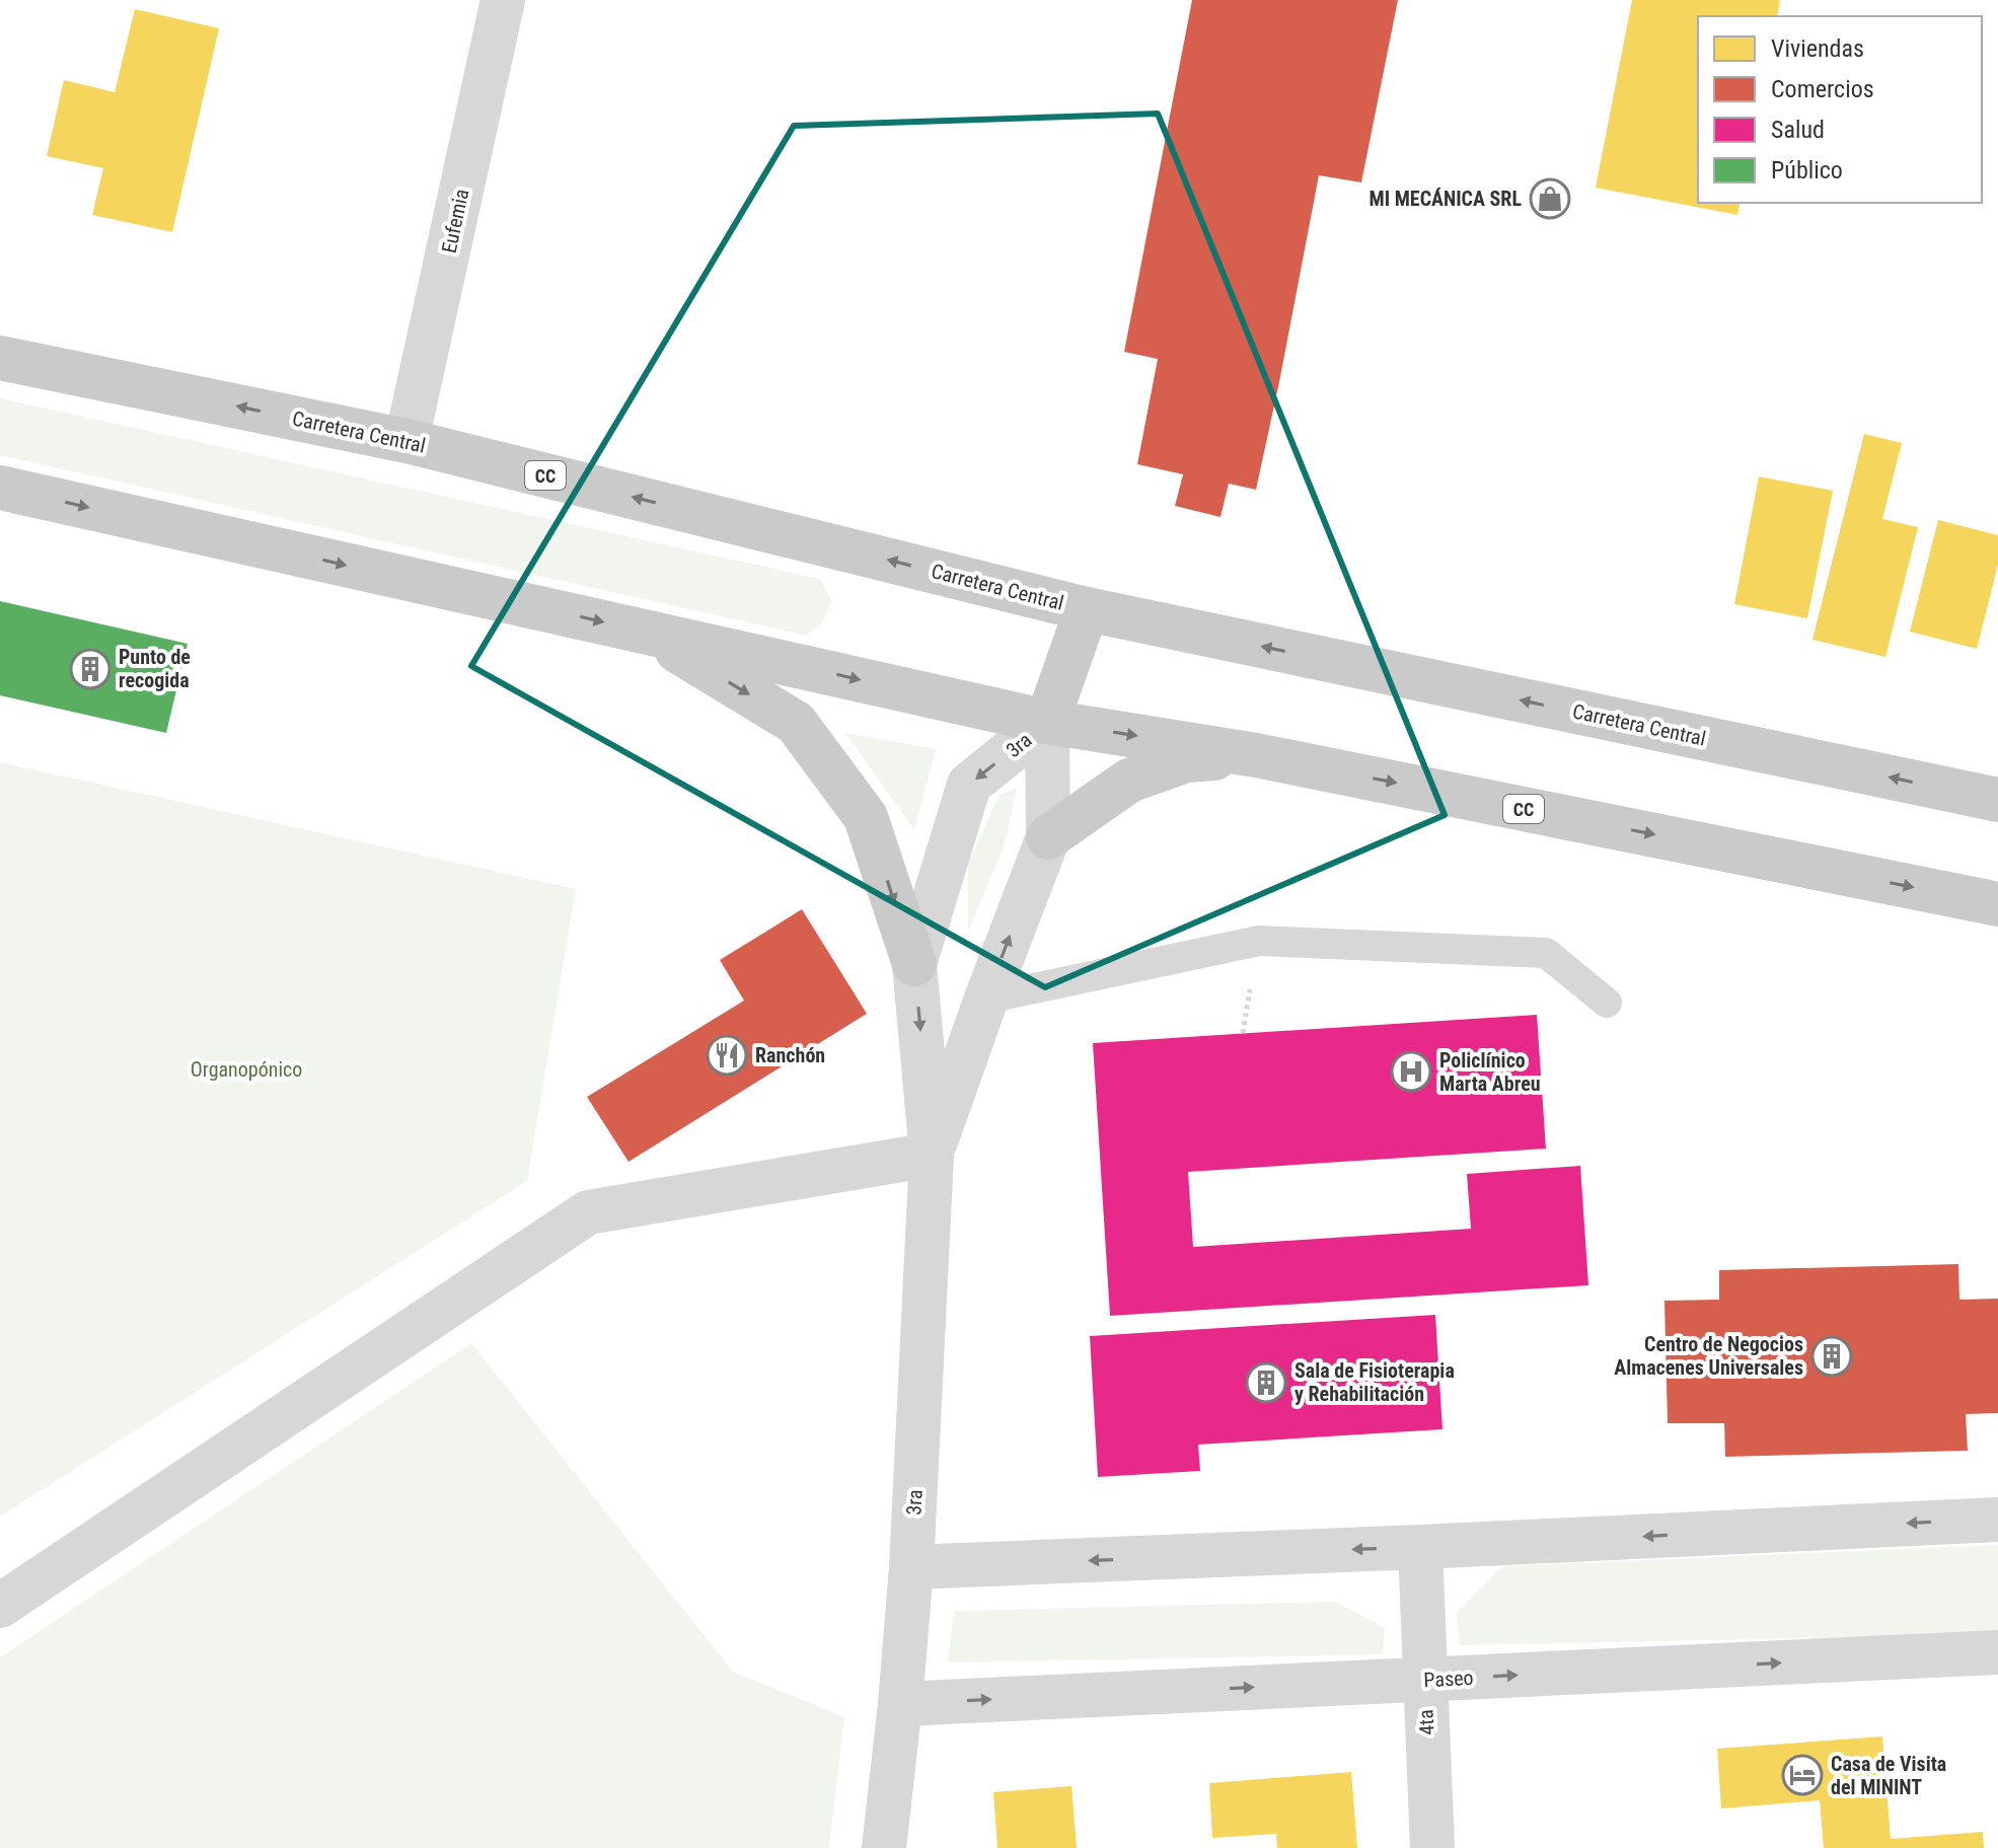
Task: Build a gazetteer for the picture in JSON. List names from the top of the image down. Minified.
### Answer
{"streets":{"main road":["Carretera Central","CC"],"street":["Eufemia","3ra","Paseo","4ta"]},"crossings":[["Eufemia","Carretera Central"],["CC","3ra"],["3ra","Paseo"],["Paseo","4ta"]],"parks":["Organopónico"],"places":{"shop":["MI MECÁNICA SRL"],"building":["Punto de recogida","Centro de Negocios Almacenes Universales","Sala de Fisioterapia y Rehabilitación"],"restaurant":["Ranchón"],"hospital":["Policlínico Marta Abreu"],"hotel":["Casa de Visita del MININT"]},"legend":["Viviendas","Comercios","Salud","Público"]}
